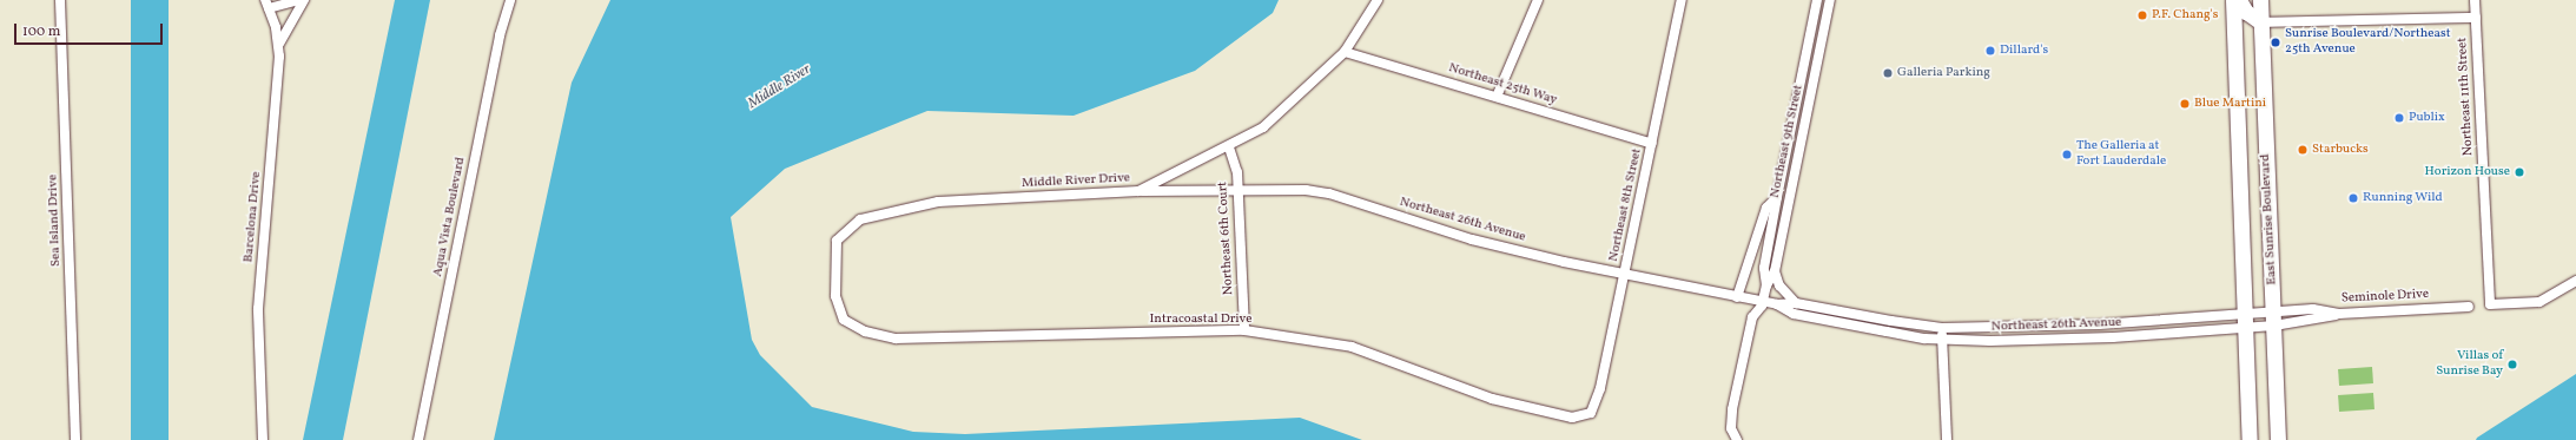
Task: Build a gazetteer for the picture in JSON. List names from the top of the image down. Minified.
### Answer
{"streets":{"main road":["East Sunrise Boulevard"],"street":["Northeast 25th Way","Northeast 11th Street","Northeast 9th Street","Middle River Drive","Northeast 8th Street","Barcelona Drive","Aqua Vista Boulevard","Sea Island Drive","Northeast 26th Avenue","Northeast 6th Court","Seminole Drive","Intracoastal Drive"]},"crossings":[["Northeast 25th Way","Middle River Drive"],["Northeast 25th Way","Northeast 8th Street"],["Northeast 9th Street","Northeast 26th Avenue"],["Middle River Drive","Northeast 26th Avenue"],["Middle River Drive","Northeast 6th Court"],["Middle River Drive","Intracoastal Drive"],["Northeast 8th Street","Northeast 26th Avenue"],["Northeast 8th Street","Intracoastal Drive"],["East Sunrise Boulevard","Northeast 26th Avenue"],["East Sunrise Boulevard","Seminole Drive"],["Northeast 26th Avenue","Northeast 6th Court"],["Northeast 26th Avenue","Seminole Drive"],["Northeast 6th Court","Intracoastal Drive"]],"water":["Middle River"],"places":["P.F. Chang's","Sunrise Boulevard/Northeast 25th Avenue","Dillard's","Galleria Parking","Blue Martini","Publix","Starbucks","The Galleria at Fort Lauderdale","Horizon House","Running Wild","Villas of Sunrise Bay"],"scale_bar":"100 m"}
